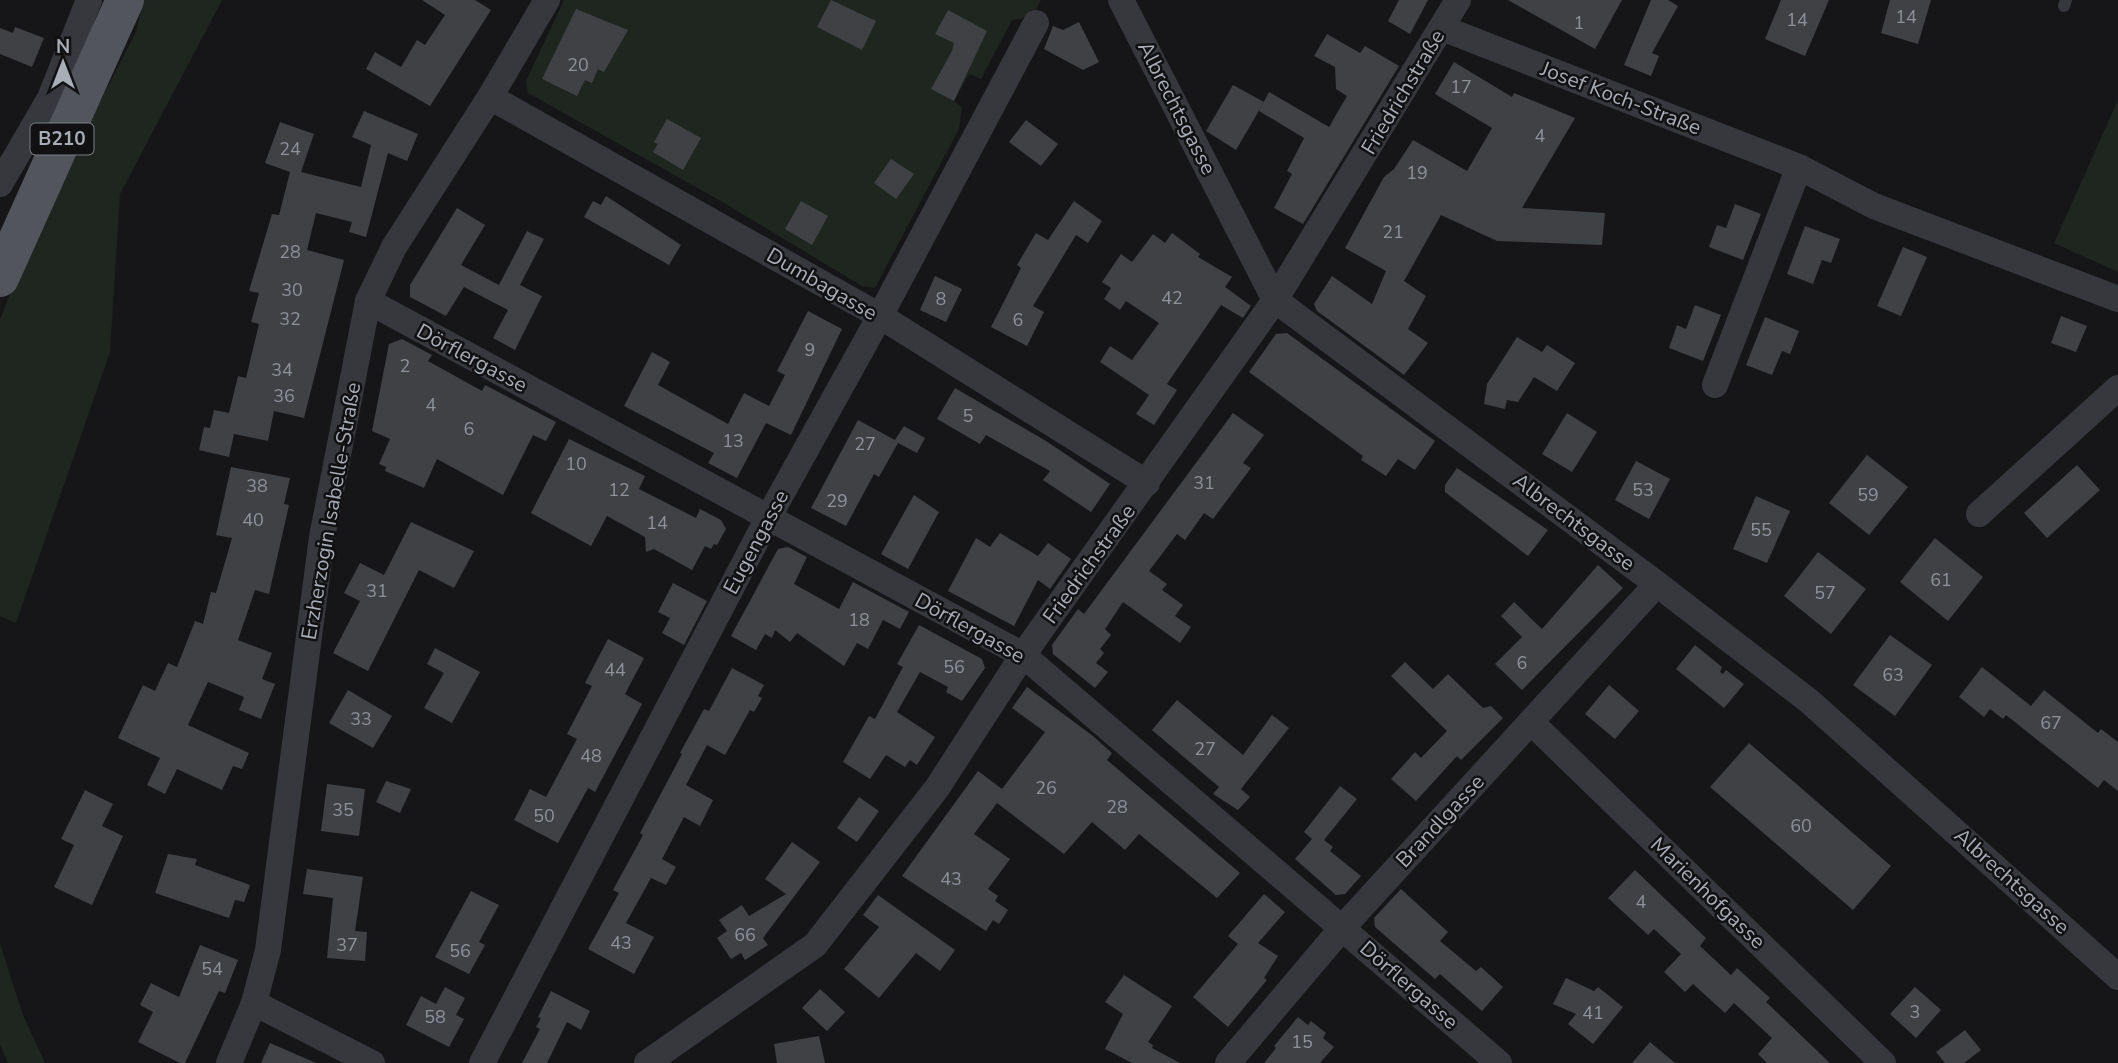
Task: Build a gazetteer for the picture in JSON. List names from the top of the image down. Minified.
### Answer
{"streets":{"main road":["B210"],"street":["Friedrichstraße","Josef Koch-Straße","Albrechtsgasse","Dumbagasse","Dörflergasse","Erzherzogin Isabelle-Straße","Eugengasse","Brandlgasse","Marienhofgasse"]},"crossings":[["Friedrichstraße","Josef Koch-Straße"],["Friedrichstraße","Albrechtsgasse"],["Friedrichstraße","Dumbagasse"],["Friedrichstraße","Dörflergasse"],["Albrechtsgasse","Brandlgasse"],["Dumbagasse","Erzherzogin Isabelle-Straße"],["Dumbagasse","Eugengasse"],["Dörflergasse","Erzherzogin Isabelle-Straße"],["Dörflergasse","Eugengasse"],["Dörflergasse","Brandlgasse"],["Brandlgasse","Marienhofgasse"]],"house_numbers":["14","14","1","20","17","4","24","19","21","28","30","42","8","32","6","9","2","34","36","4","5","6","13","27","10","31","38","12","53","59","29","40","14","55","61","31","57","18","6","56","44","63","33","67","27","48","26","28","35","50","60","43","4","66","43","37","56","54","3","41","58","15"],"north":"top"}
